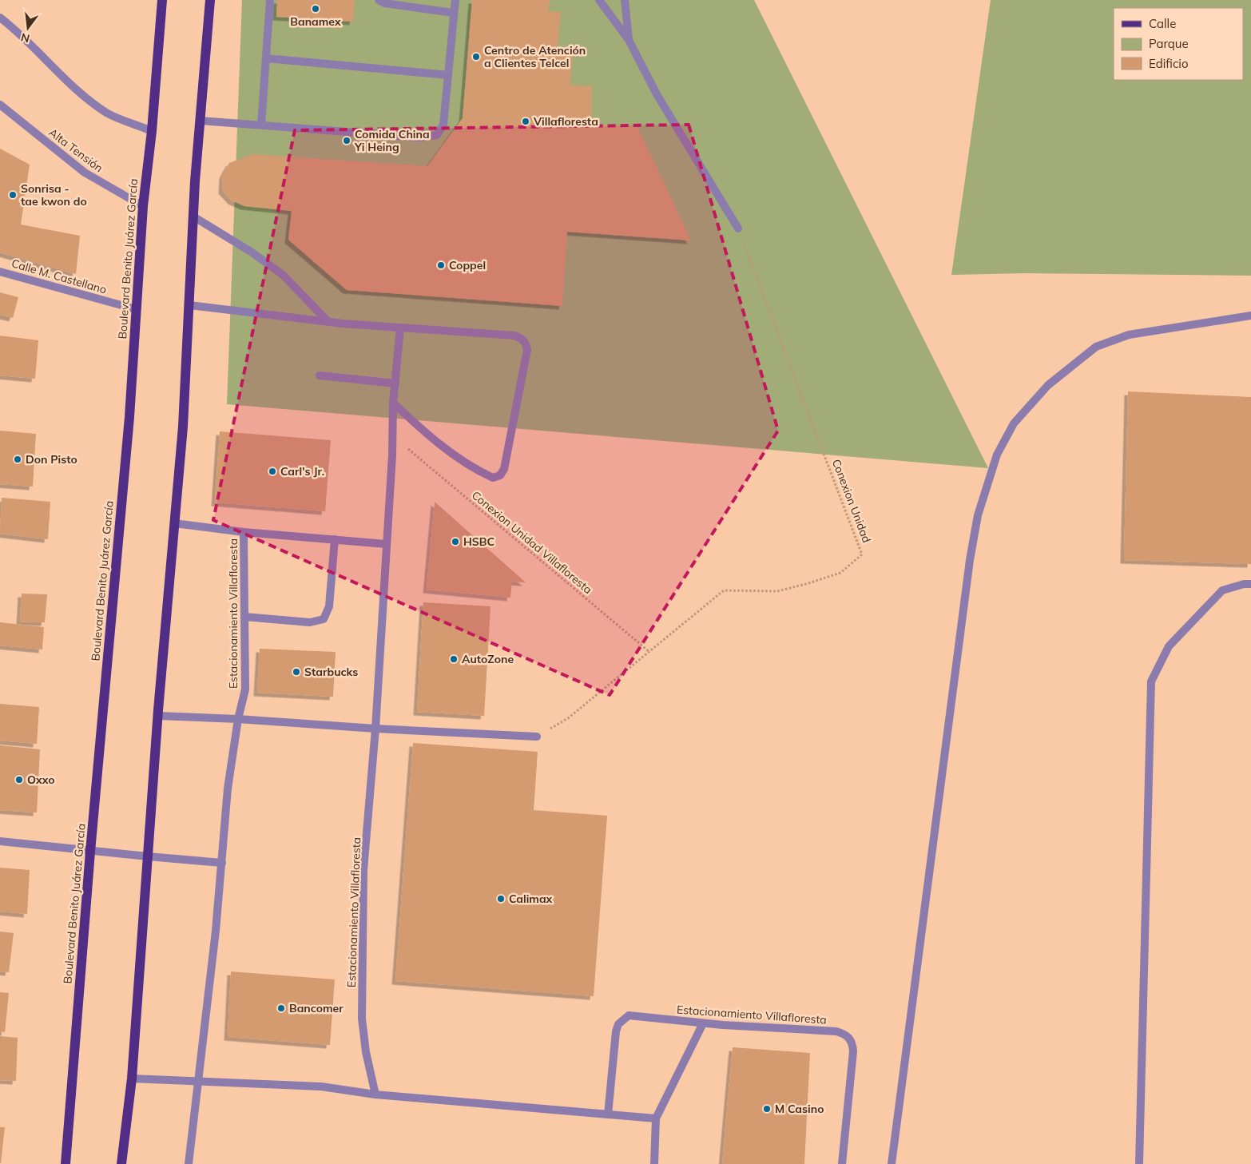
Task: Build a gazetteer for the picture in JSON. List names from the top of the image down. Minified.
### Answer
{"streets":{"main road":["Boulevard Benito Juárez García"],"street":["Alta Tensión","Calle M. Castellano","Estacionamiento Villafloresta"],"path":["Conexion Unidad","Conexion Unidad Villafloresta"]},"crossings":[["Alta Tensión","Boulevard Benito Juárez García"],["Boulevard Benito Juárez García","Calle M. Castellano"],["Conexion Unidad","Conexion Unidad Villafloresta"]],"places":["Banamex","Centro de Atención a Clientes Telcel","Villafloresta","Comida China Yi Heing","Sonrisa - tae kwon do","Coppel","Don Pisto","Carl's Jr.","HSBC","AutoZone","Starbucks","Oxxo","Calimax","Bancomer","M Casino"],"legend":["Calle","Parque","Edificio"],"north":"bottom"}
